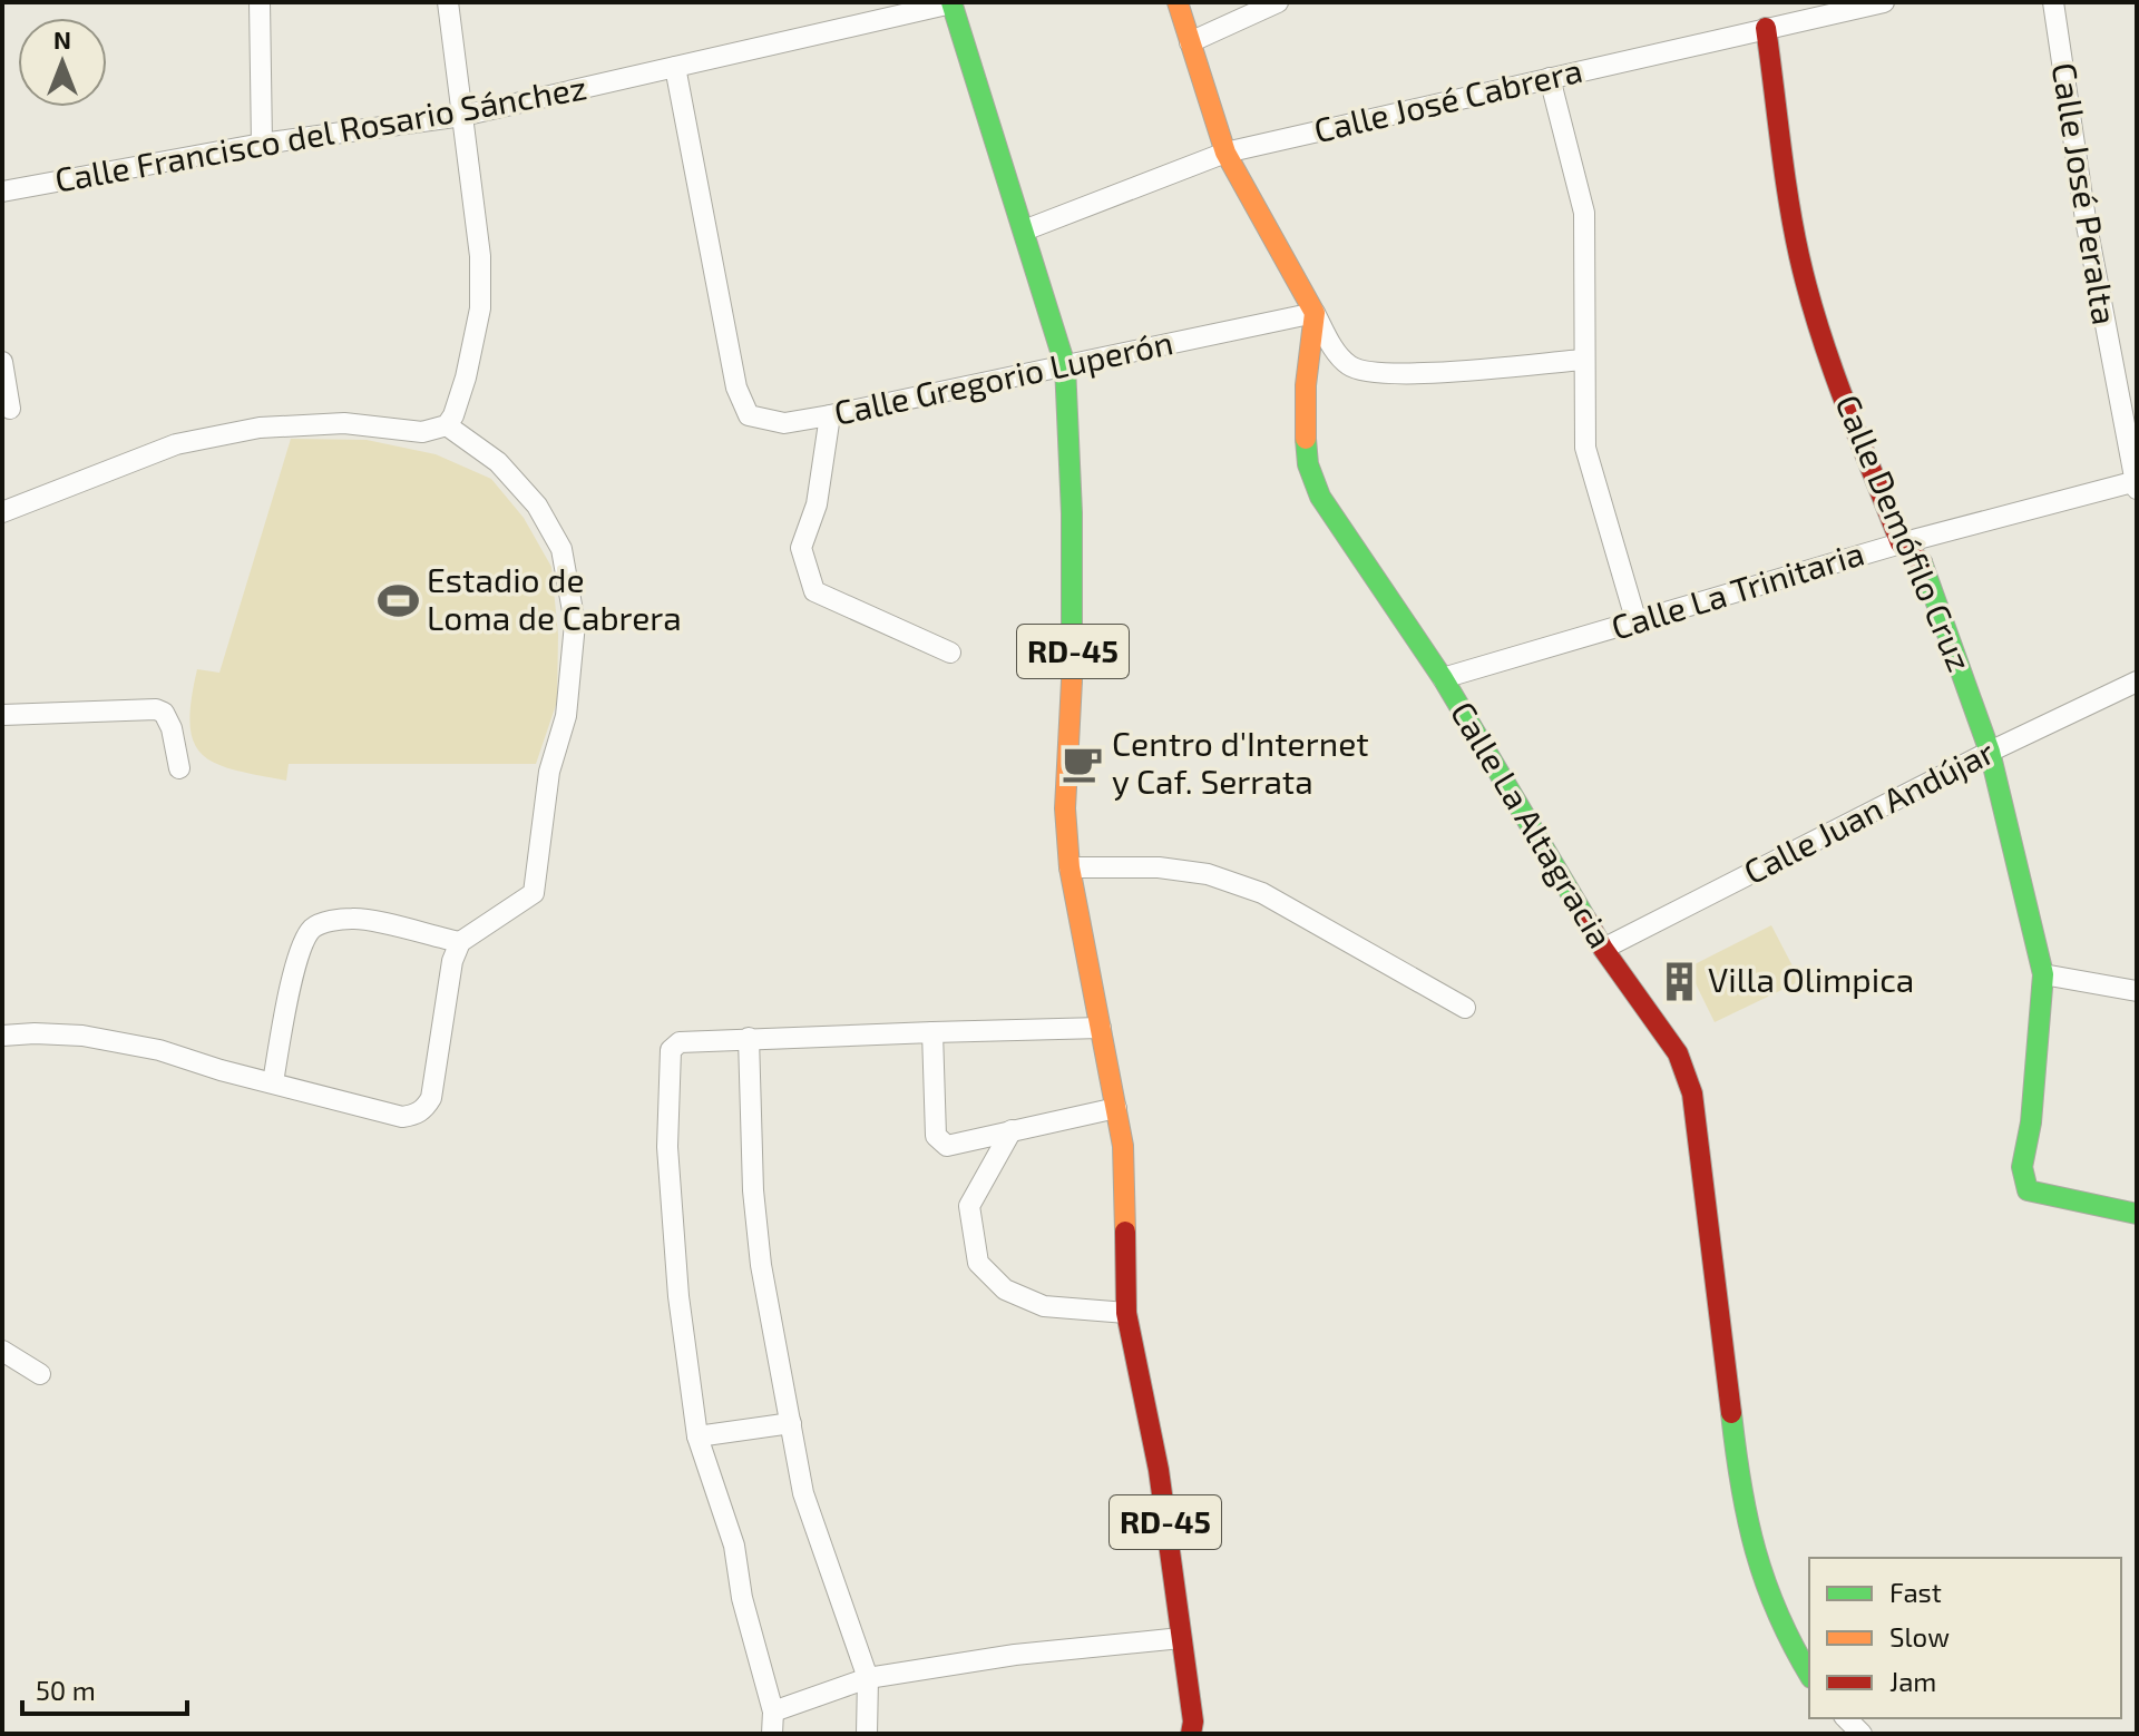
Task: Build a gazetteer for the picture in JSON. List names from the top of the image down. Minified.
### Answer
{"streets":{"street":["Calle José Cabrera","Calle Francisco del Rosario Sánchez","Calle José Peralta","Calle Gregorio Luperón","Calle Demófilo Cruz","Calle La Trinitaria","RD-45","Calle Juan Andújar","Calle La Altagracia"]},"crossings":[["Calle José Cabrera","Calle Demófilo Cruz"],["Calle José Cabrera","RD-45"],["Calle Francisco del Rosario Sánchez","Calle Gregorio Luperón"],["Calle Francisco del Rosario Sánchez","RD-45"],["Calle José Peralta","Calle La Trinitaria"],["Calle Gregorio Luperón","RD-45"],["Calle Gregorio Luperón","Calle La Altagracia"],["Calle Demófilo Cruz","Calle La Trinitaria"],["Calle Demófilo Cruz","Calle Juan Andújar"],["Calle La Trinitaria","Calle La Altagracia"],["Calle Juan Andújar","Calle La Altagracia"]],"places":{"sports":["Estadio de Loma de Cabrera"],"cafe":["Centro d'Internet y Caf. Serrata"],"building":["Villa Olimpica"]},"legend":["Fast","Slow","Jam"],"scale_bar":"50 m","north":"top"}
